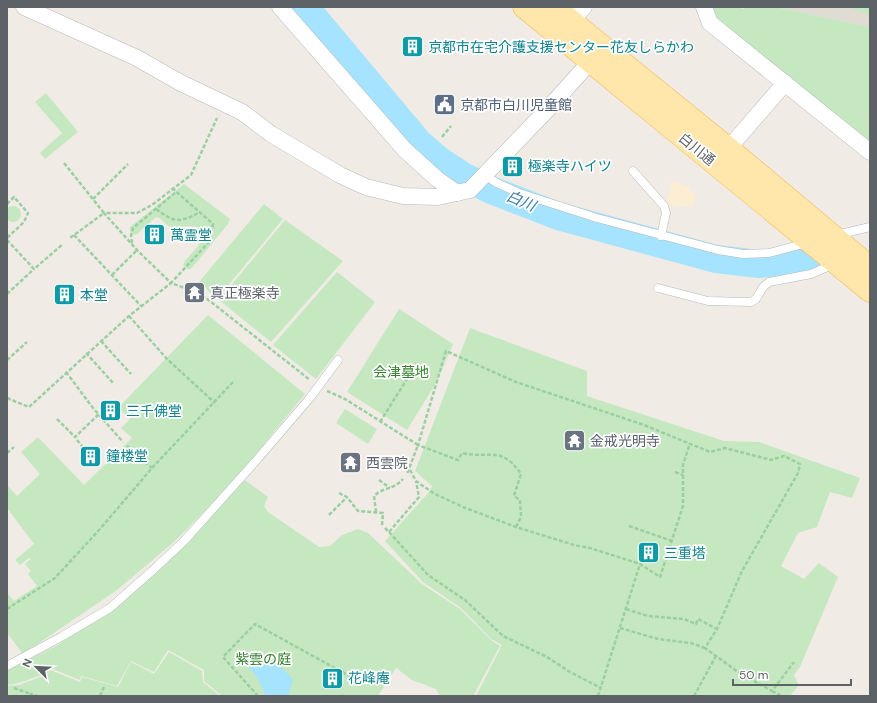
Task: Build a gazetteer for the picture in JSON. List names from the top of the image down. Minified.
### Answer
{"streets":{"main road":["白川通"]},"water":["白川"],"parks":["会津墓地","紫雲の庭"],"places":{"building":["京都市在宅介護支援センター花友しらかわ","極楽寺ハイツ","萬霊堂","本堂","三千佛堂","鐘楼堂","三重塔","花峰庵"],"public building":["京都市白川児童館"],"temple":["真正極楽寺","金戒光明寺","西雲院"]},"scale_bar":"50 m","north":"top left"}
